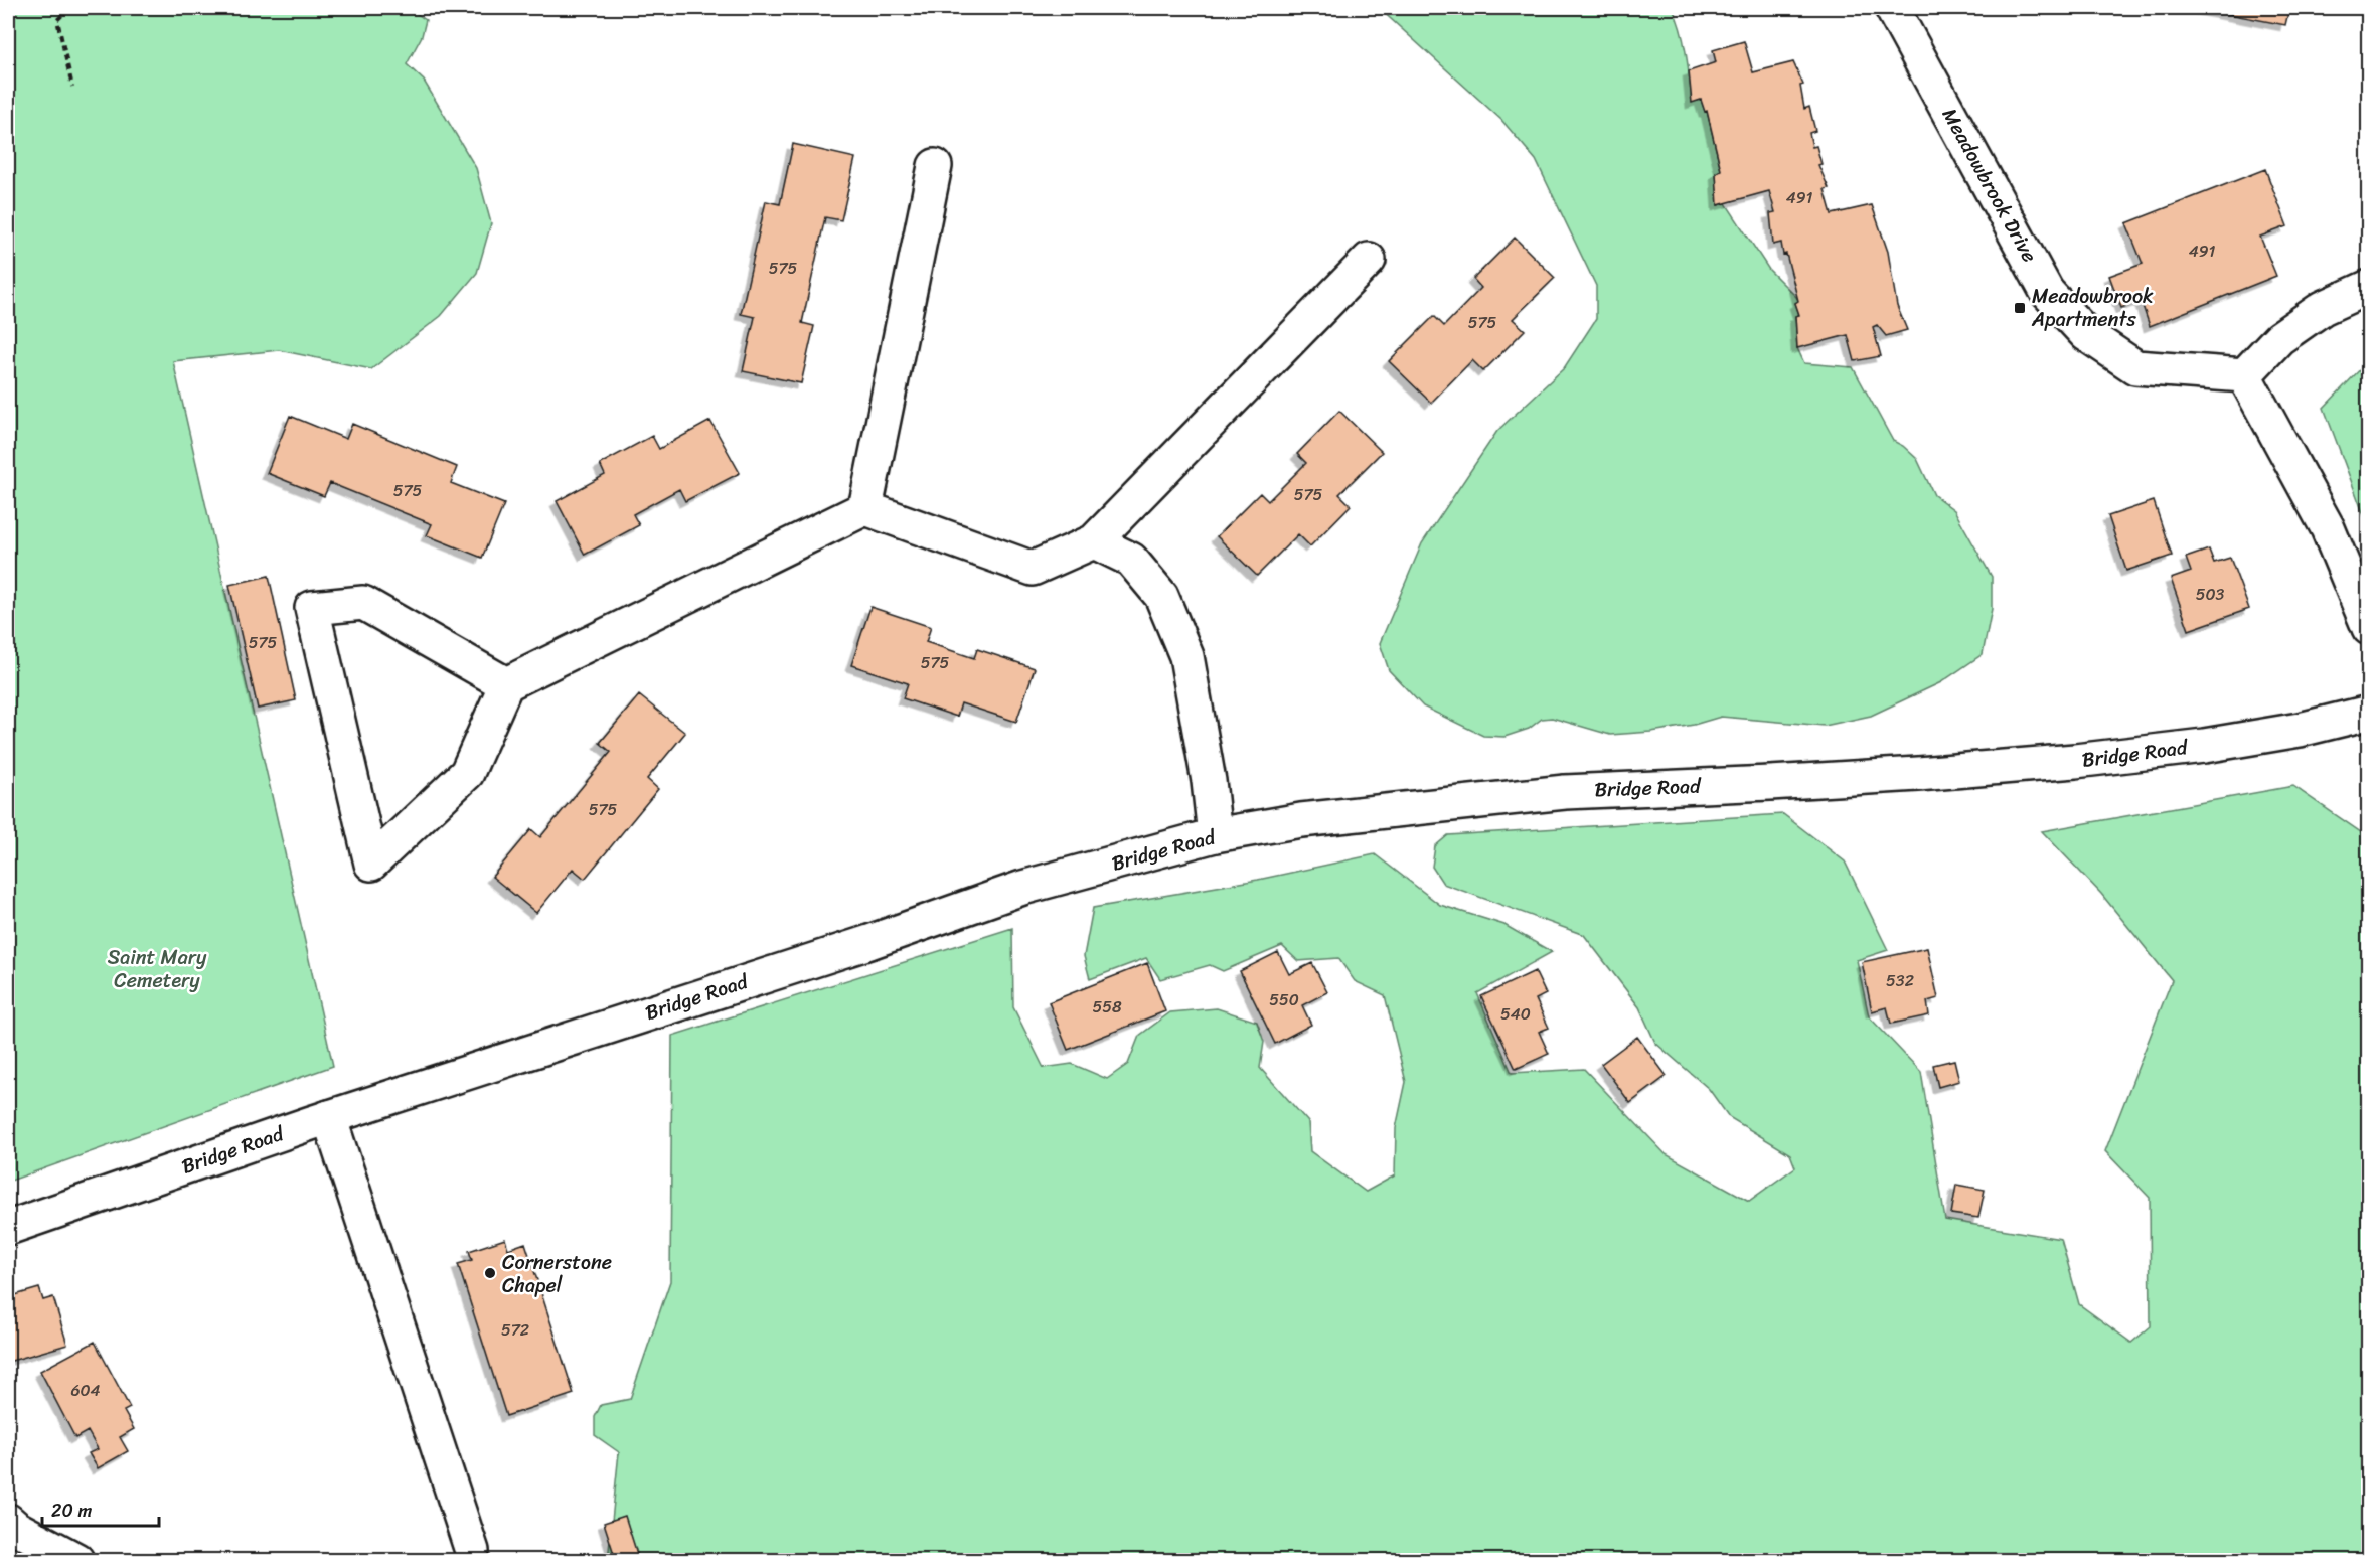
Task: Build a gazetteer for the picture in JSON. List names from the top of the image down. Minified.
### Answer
{"streets":{"main road":["Meadowbrook Drive","Bridge Road"]},"parks":["Saint Mary Cemetery"],"places":{"transit":["Meadowbrook Apartments"],"other":["Cornerstone Chapel"]},"house_numbers":["491","491","575","575","575","575","503","575","575","575","532","550","558","540","572","604"],"scale_bar":"20 m"}
